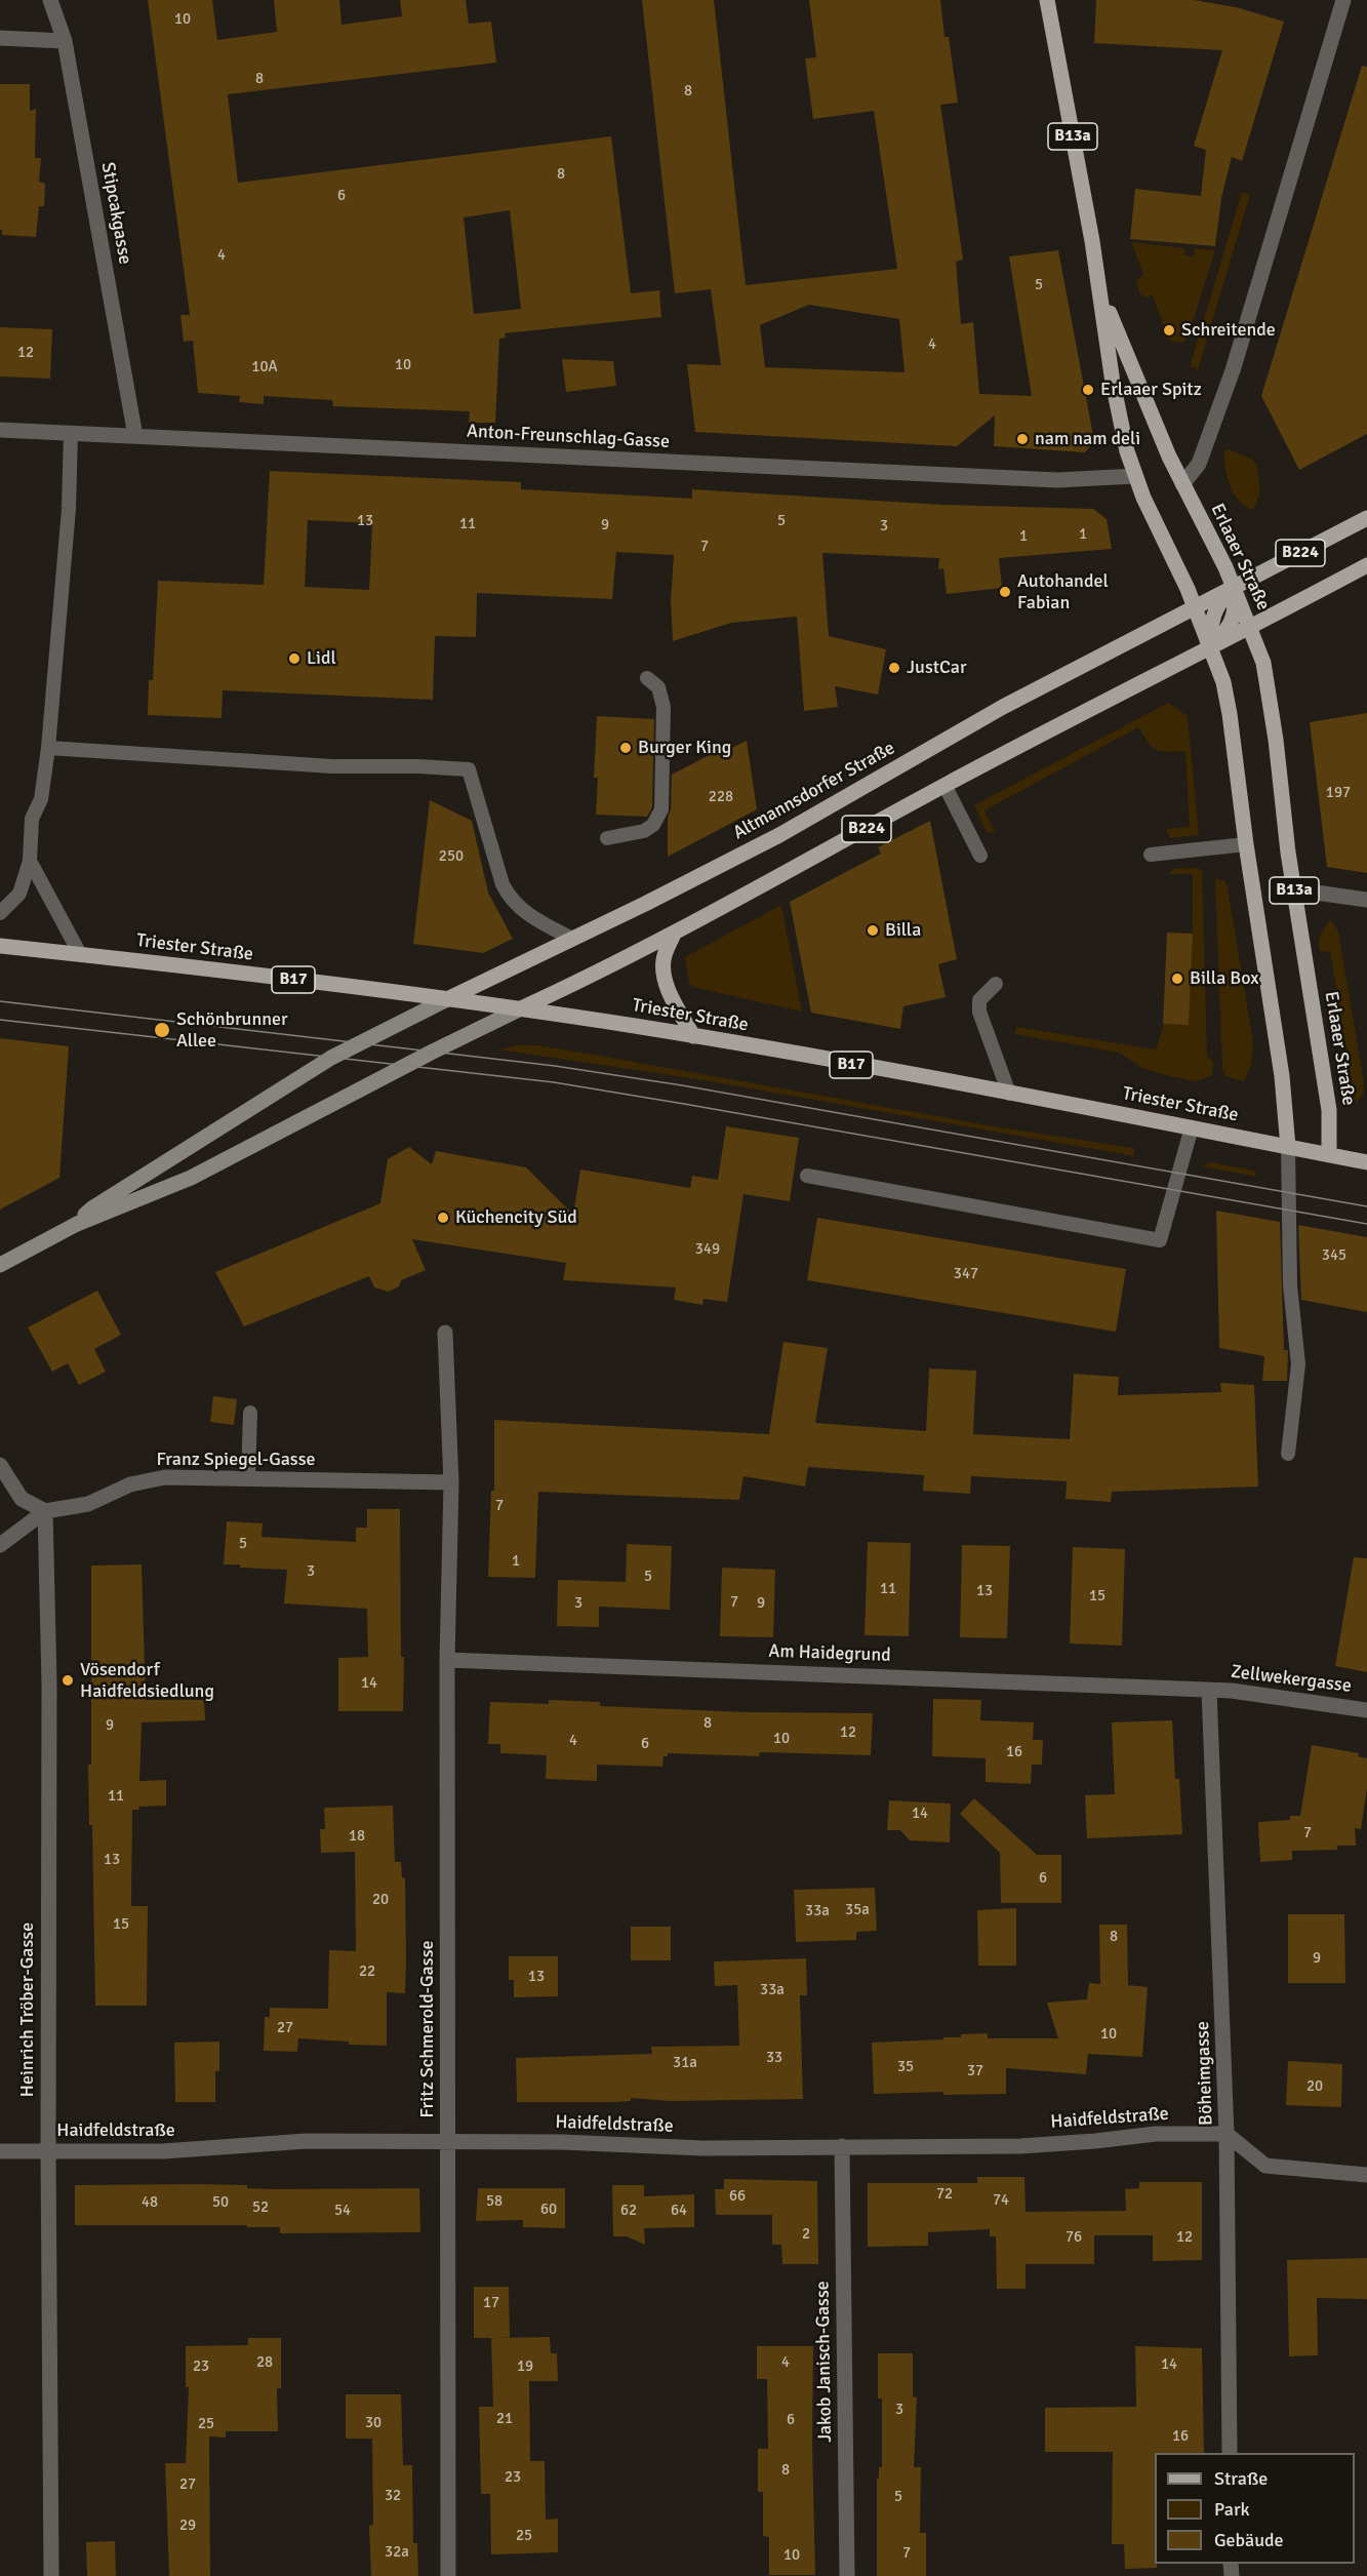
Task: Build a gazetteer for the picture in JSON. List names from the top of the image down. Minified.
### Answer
{"streets":{"main road":["B13a","B224","Erlaaer Straße","Altmannsdorfer Straße","Triester Straße","B17"],"street":["Stipcakgasse","Anton-Freunschlag-Gasse","Franz Spiegel-Gasse","Am Haidegrund","Zellwekergasse","Heinrich Tröber-Gasse","Fritz Schmerold-Gasse","Böheimgasse","Haidfeldstraße","Jakob Janisch-Gasse"]},"crossings":[["B13a","Anton-Freunschlag-Gasse"],["B13a","B224"],["B13a","Erlaaer Straße"],["B13a","Altmannsdorfer Straße"],["B13a","Triester Straße"],["Stipcakgasse","Anton-Freunschlag-Gasse"],["B224","Erlaaer Straße"],["B224","Altmannsdorfer Straße"],["B224","Triester Straße"],["Erlaaer Straße","Altmannsdorfer Straße"],["Erlaaer Straße","Triester Straße"],["Altmannsdorfer Straße","Triester Straße"],["Franz Spiegel-Gasse","Heinrich Tröber-Gasse"],["Franz Spiegel-Gasse","Fritz Schmerold-Gasse"],["Am Haidegrund","Zellwekergasse"],["Am Haidegrund","Fritz Schmerold-Gasse"],["Am Haidegrund","Böheimgasse"],["Zellwekergasse","Böheimgasse"],["Heinrich Tröber-Gasse","Haidfeldstraße"],["Fritz Schmerold-Gasse","Haidfeldstraße"],["Böheimgasse","Haidfeldstraße"],["Haidfeldstraße","Jakob Janisch-Gasse"]],"places":["Schreitende","Erlaaer Spitz","nam nam deli","Autohandel Fabian","Lidl","JustCar","Burger King","Billa","Billa Box","Schönbrunner Allee","Küchencity Süd","Vösendorf Haidfeldsiedlung"],"house_numbers":["10","8","8","8","6","4","5","4","12","10","10A","13","5","11","9","3","1","1","7","197","228","250","349","345","347","7","5","1","3","5","11","13","15","7","3","9","14","8","9","12","10","4","6","16","11","14","7","18","13","6","20","35a","33a","15","8","9","22","13","33a","27","10","33","31a","35","37","20","72","66","74","58","48","50","52","60","54","62","64","2","76","12","17","28","4","14","23","19","3","21","6","30","25","16","8","23","27","32","5","29","25","32a","7","10"],"legend":["Straße","Park","Gebäude"]}
